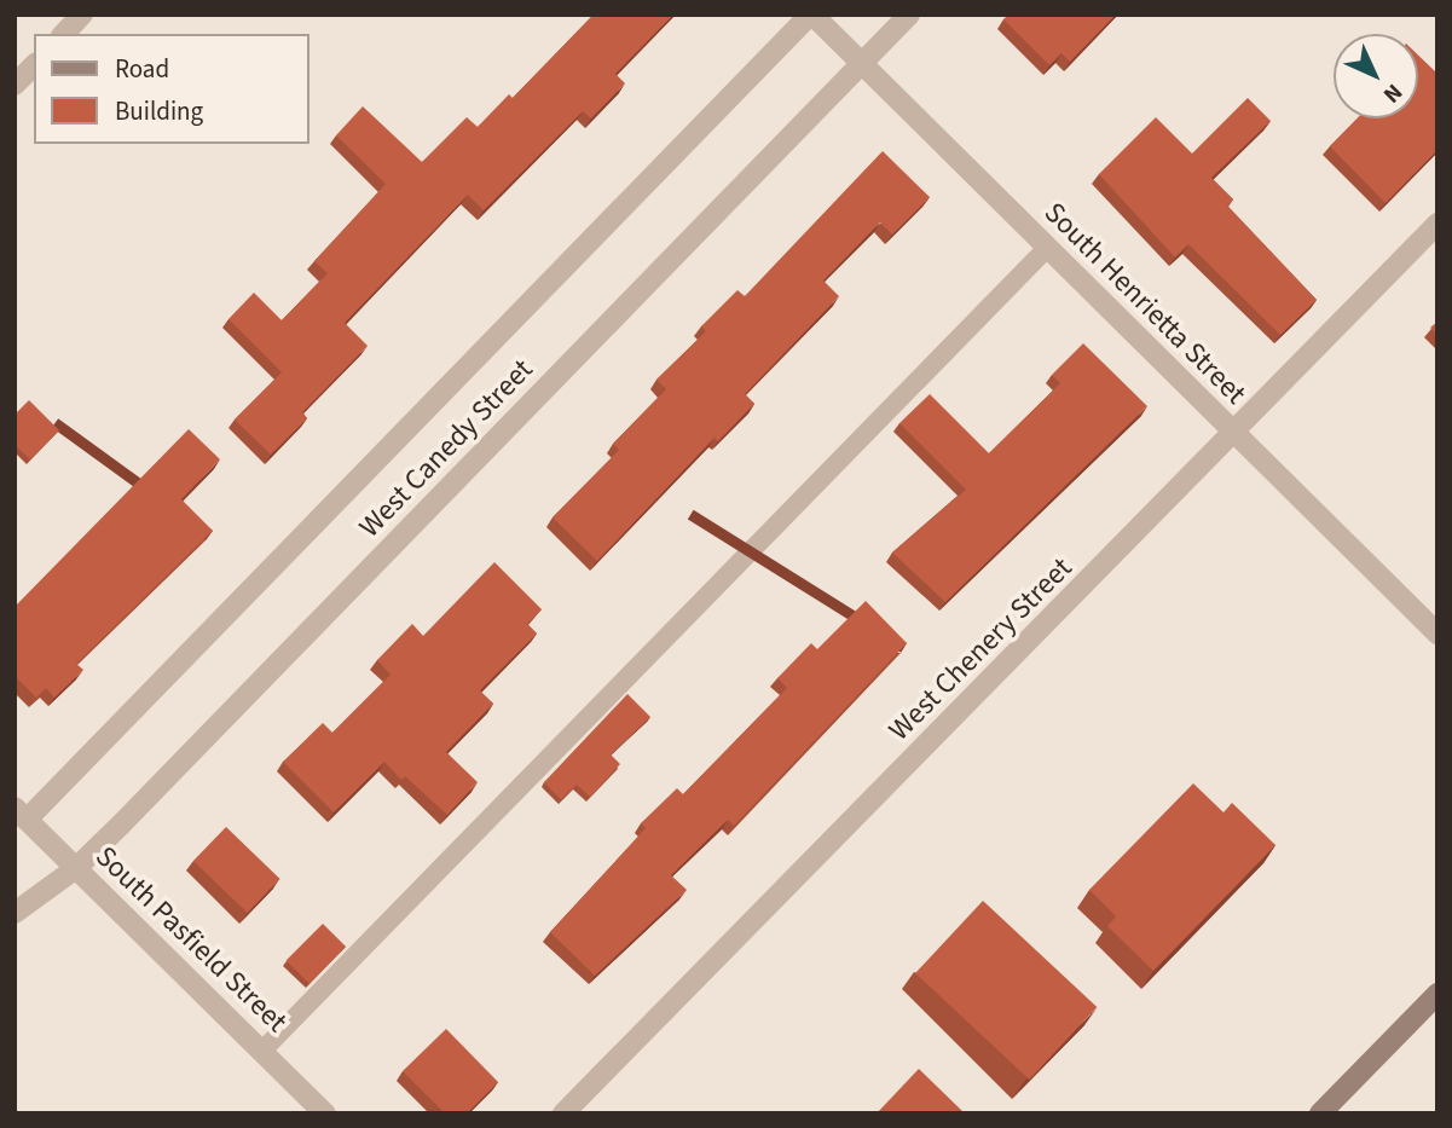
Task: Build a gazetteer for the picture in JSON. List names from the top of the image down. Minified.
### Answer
{"streets":{"street":["South Henrietta Street","West Canedy Street","West Chenery Street","South Pasfield Street"]},"crossings":[["South Henrietta Street","West Canedy Street"],["South Henrietta Street","West Chenery Street"],["West Canedy Street","South Pasfield Street"]],"legend":["Road","Building"],"north":"bottom right"}
